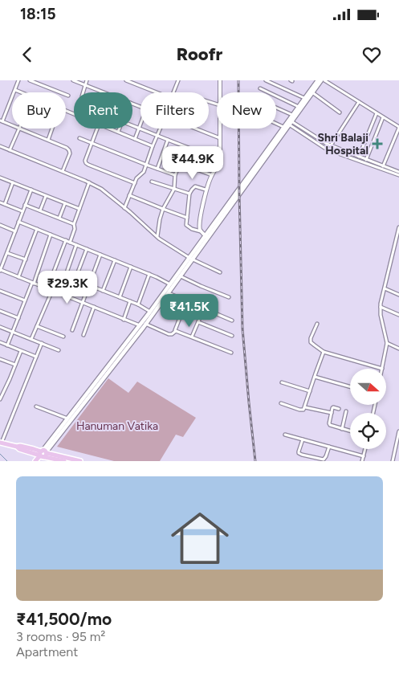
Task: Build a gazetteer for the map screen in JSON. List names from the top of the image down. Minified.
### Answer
{"parks":["Hanuman Vatika"],"places":{"health":["Shri Balaji Hospital"]},"north":"right","page":{"status":"18:15","header":"Roofr","chip":["Buy","Rent","Filters","New"],"price":["₹44.9K","₹29.3K","₹41.5K"],"list":[{"name":"₹41,500/mo","note":"3 rooms · 95 m² · Apartment"}]}}
